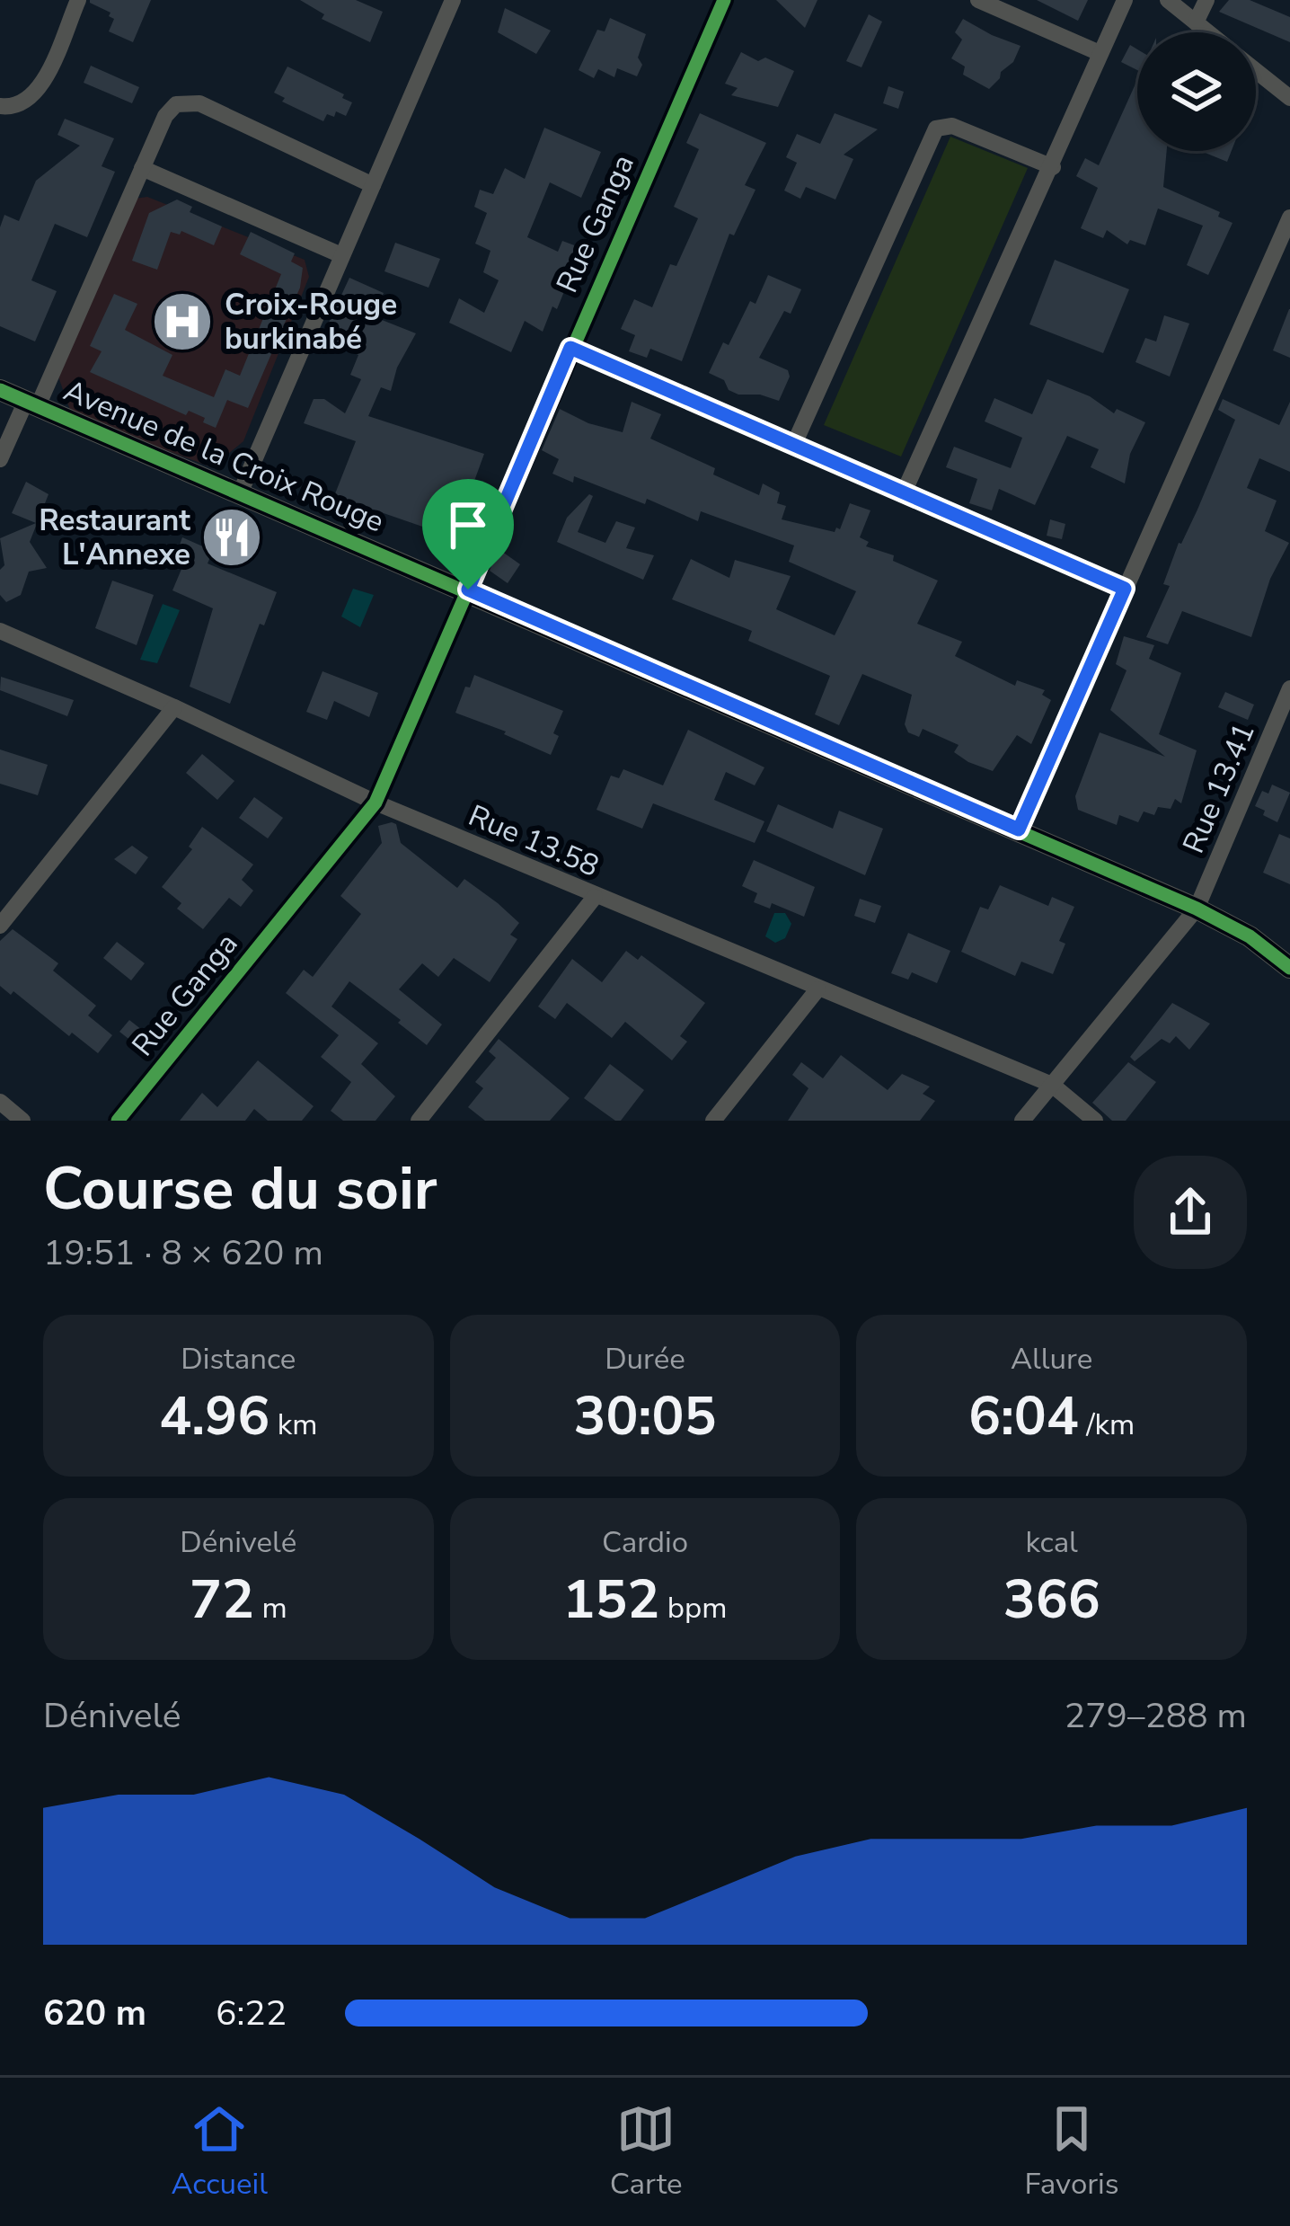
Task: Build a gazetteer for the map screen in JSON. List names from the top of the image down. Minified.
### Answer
{"streets":{"street":["Rue Ganga","Avenue de la Croix Rouge","Rue 13.41","Rue 13.58"]},"crossings":[["Rue Ganga","Avenue de la Croix Rouge"],["Rue Ganga","Rue 13.58"],["Avenue de la Croix Rouge","Rue 13.41"],["Rue 13.41","Rue 13.58"]],"places":{"hospital":["Croix-Rouge burkinabé"],"restaurant":["Restaurant L'Annexe"]},"page":{"heading":["Course du soir","19:51 · 8 × 620 m"],"stats":[["Distance","4.96 km"],["Durée","30:05"],["Allure","6:04 /km"],["Dénivelé","72 m"],["Cardio","152 bpm"],["kcal","366"]],"chart":["Dénivelé","279–288 m"],"list":[{"name":"620 m","note":"6:22"}],"tabs":["Accueil","Carte","Favoris"]}}
